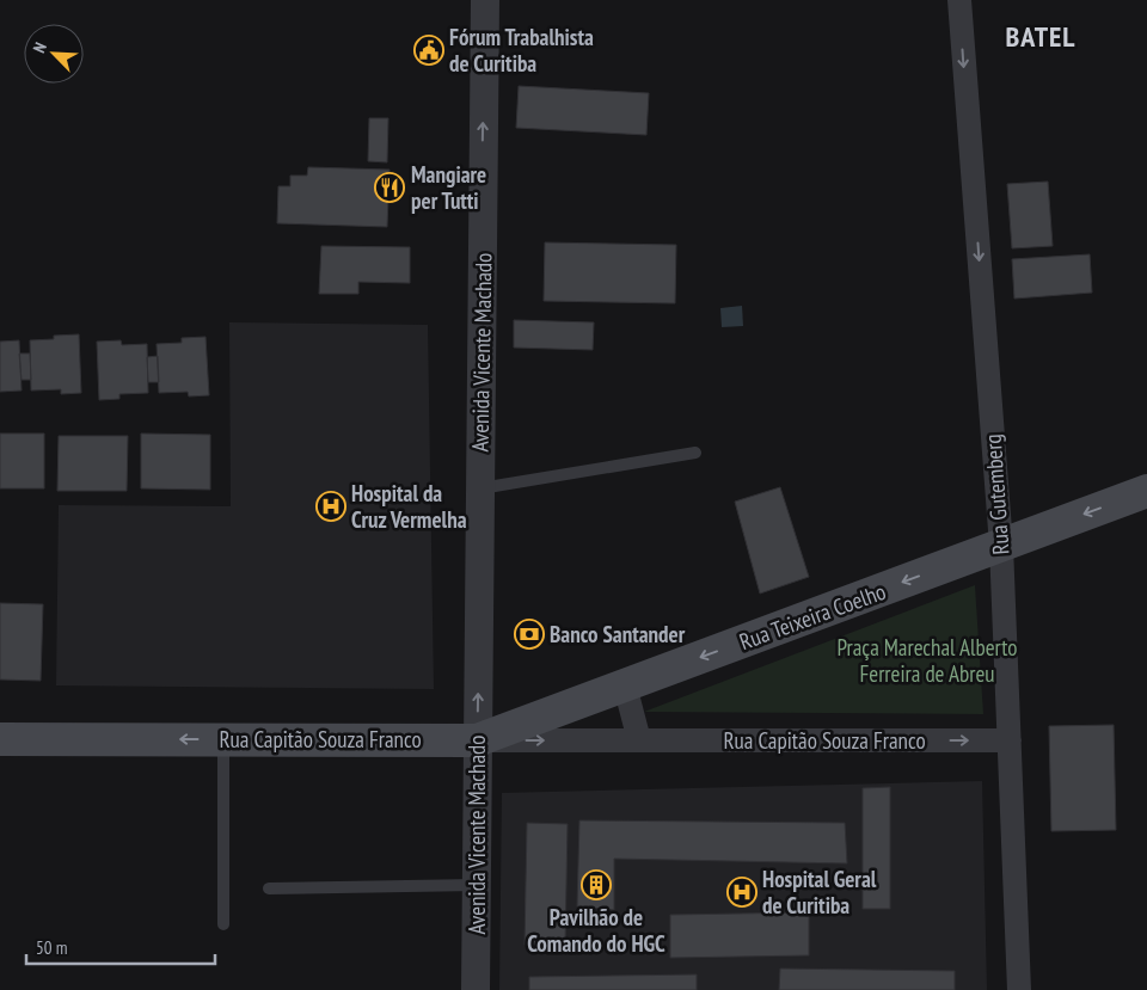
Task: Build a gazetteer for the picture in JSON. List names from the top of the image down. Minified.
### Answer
{"streets":{"main road":["Rua Teixeira Coelho","Rua Capitão Souza Franco"],"street":["Avenida Vicente Machado","Rua Gutemberg"]},"crossings":[["Avenida Vicente Machado","Rua Teixeira Coelho"],["Avenida Vicente Machado","Rua Capitão Souza Franco"],["Rua Gutemberg","Rua Teixeira Coelho"],["Rua Gutemberg","Rua Capitão Souza Franco"],["Rua Teixeira Coelho","Rua Capitão Souza Franco"]],"one_way":["Avenida Vicente Machado","Rua Gutemberg","Rua Teixeira Coelho"],"districts":["BATEL"],"parks":["Praça Marechal Alberto Ferreira de Abreu"],"places":{"public building":["Fórum Trabalhista de Curitiba"],"restaurant":["Mangiare per Tutti"],"hospital":["Hospital da Cruz Vermelha","Hospital Geral de Curitiba"],"bank":["Banco Santander"],"building":["Pavilhão de Comando do HGC"]},"scale_bar":"50 m","north":"top left"}
